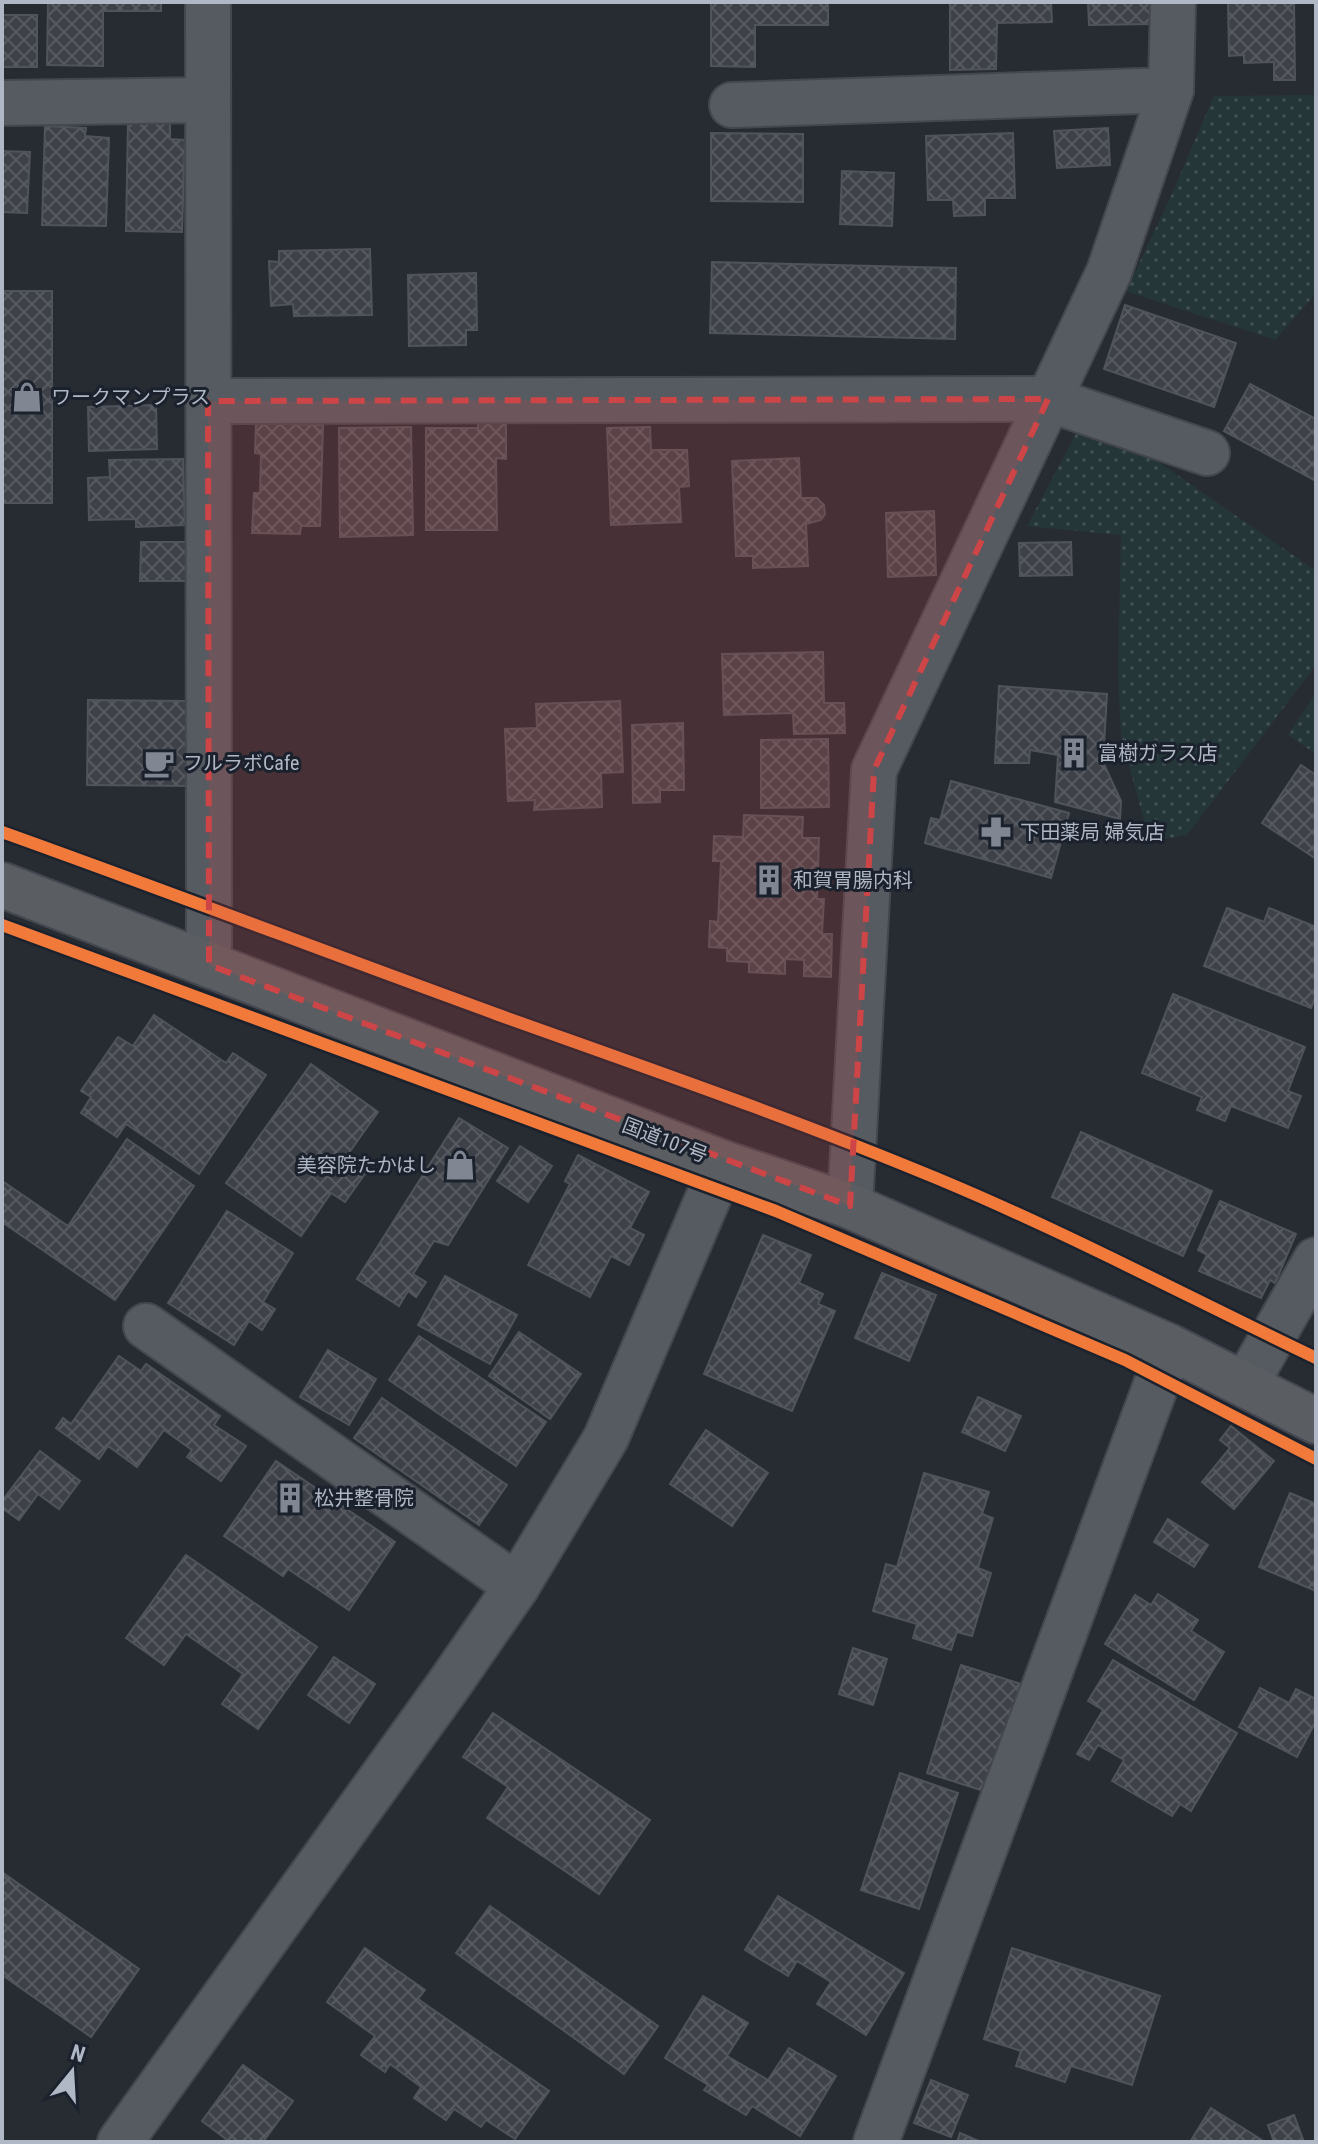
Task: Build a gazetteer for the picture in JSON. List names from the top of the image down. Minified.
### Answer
{"streets":{"highway":["国道107号"]},"places":{"shop":["ワークマンプラス","美容院たかはし"],"building":["富樹ガラス店","和賀胃腸内科","松井整骨院"],"cafe":["フルラボCafe"],"pharmacy":["下田薬局 婦気店"]},"north":"top"}
